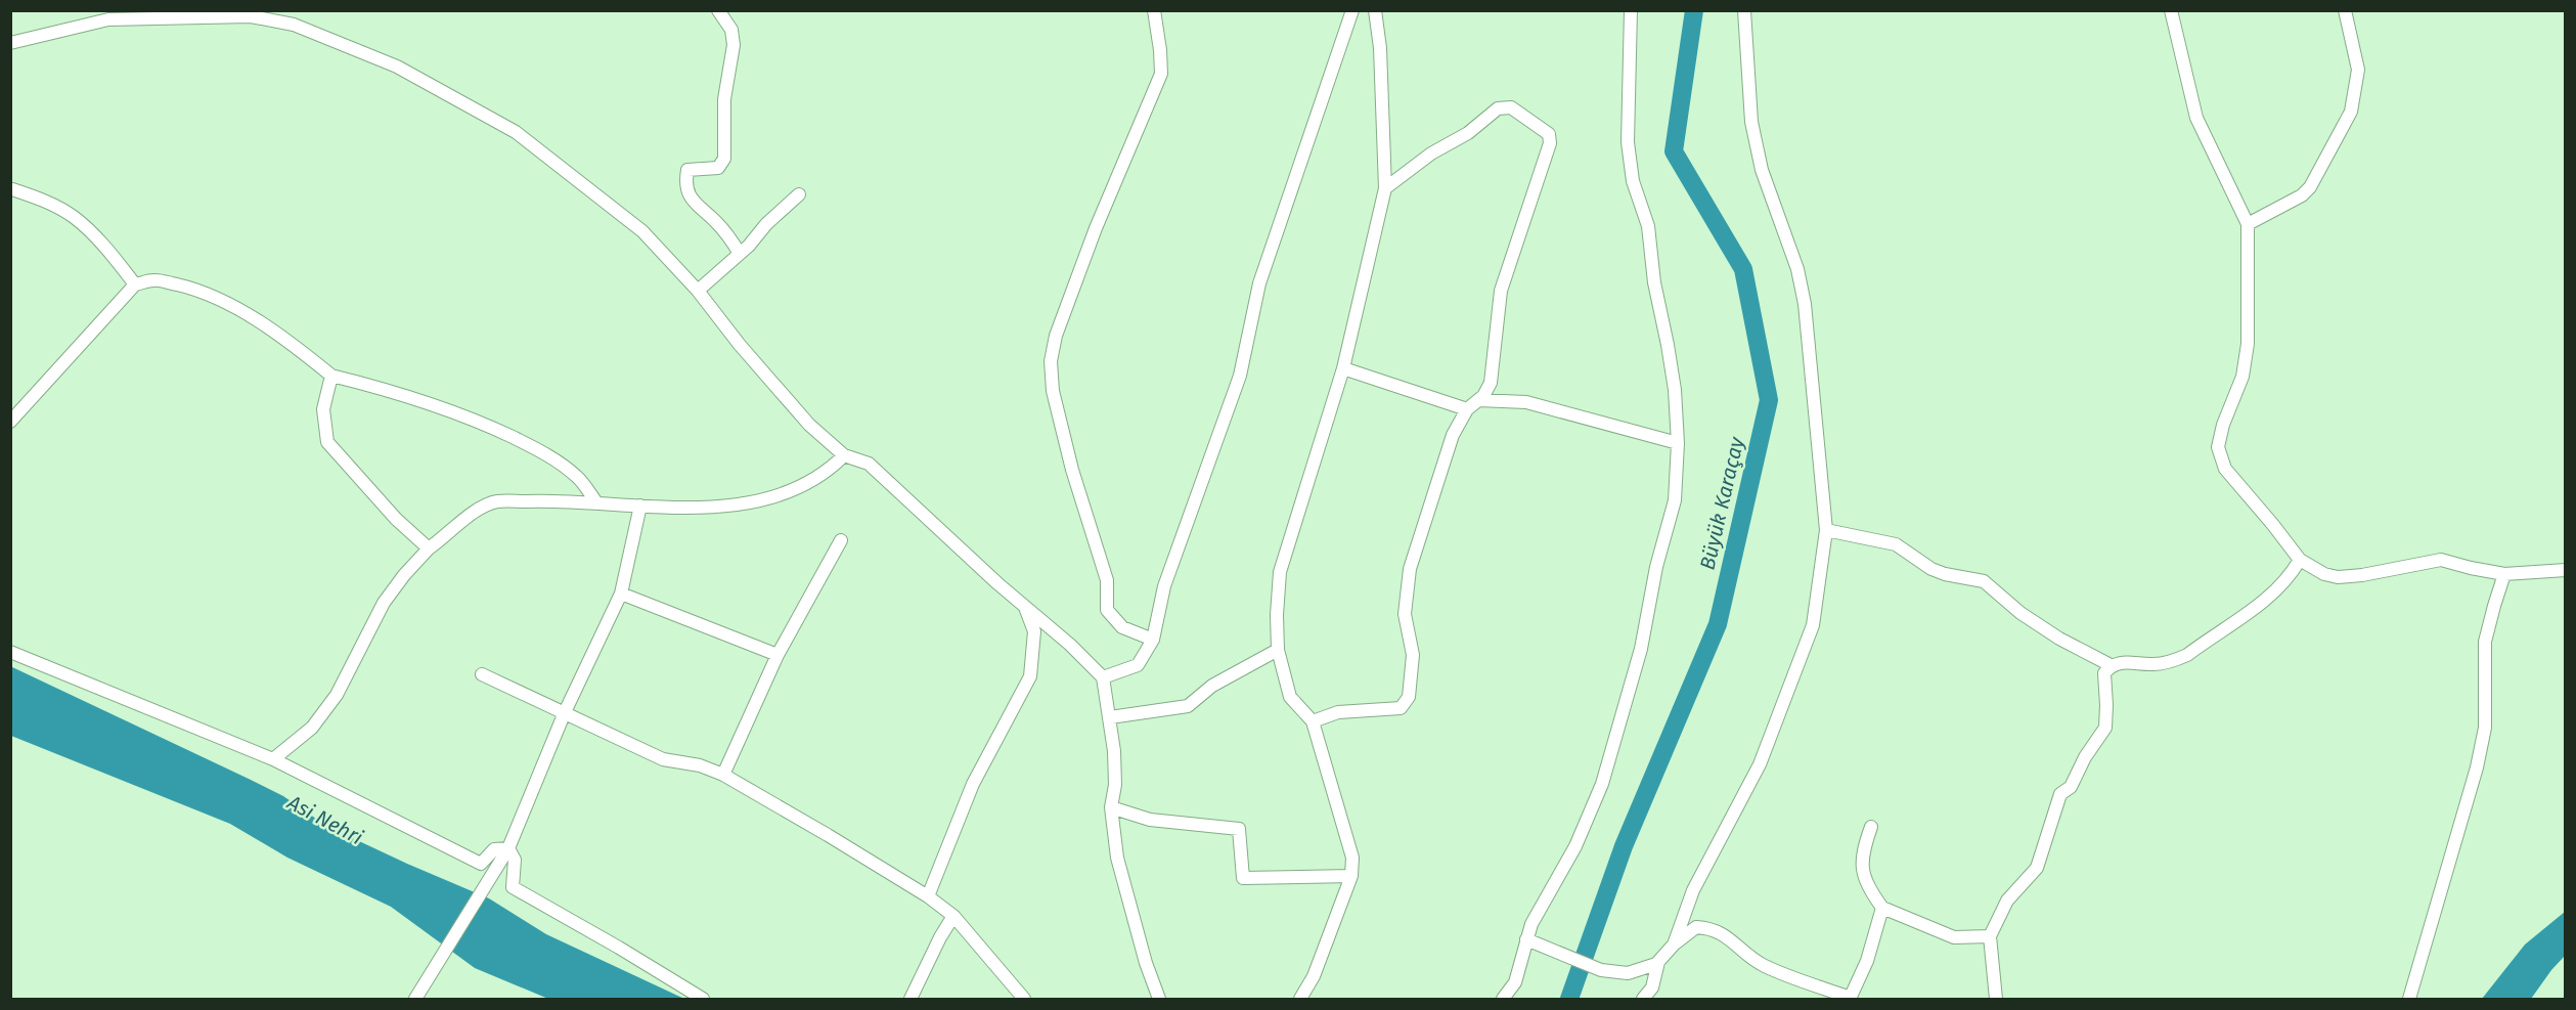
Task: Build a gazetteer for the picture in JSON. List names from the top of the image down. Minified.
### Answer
{"water":["Büyük Karaçay","Asi Nehri"]}
